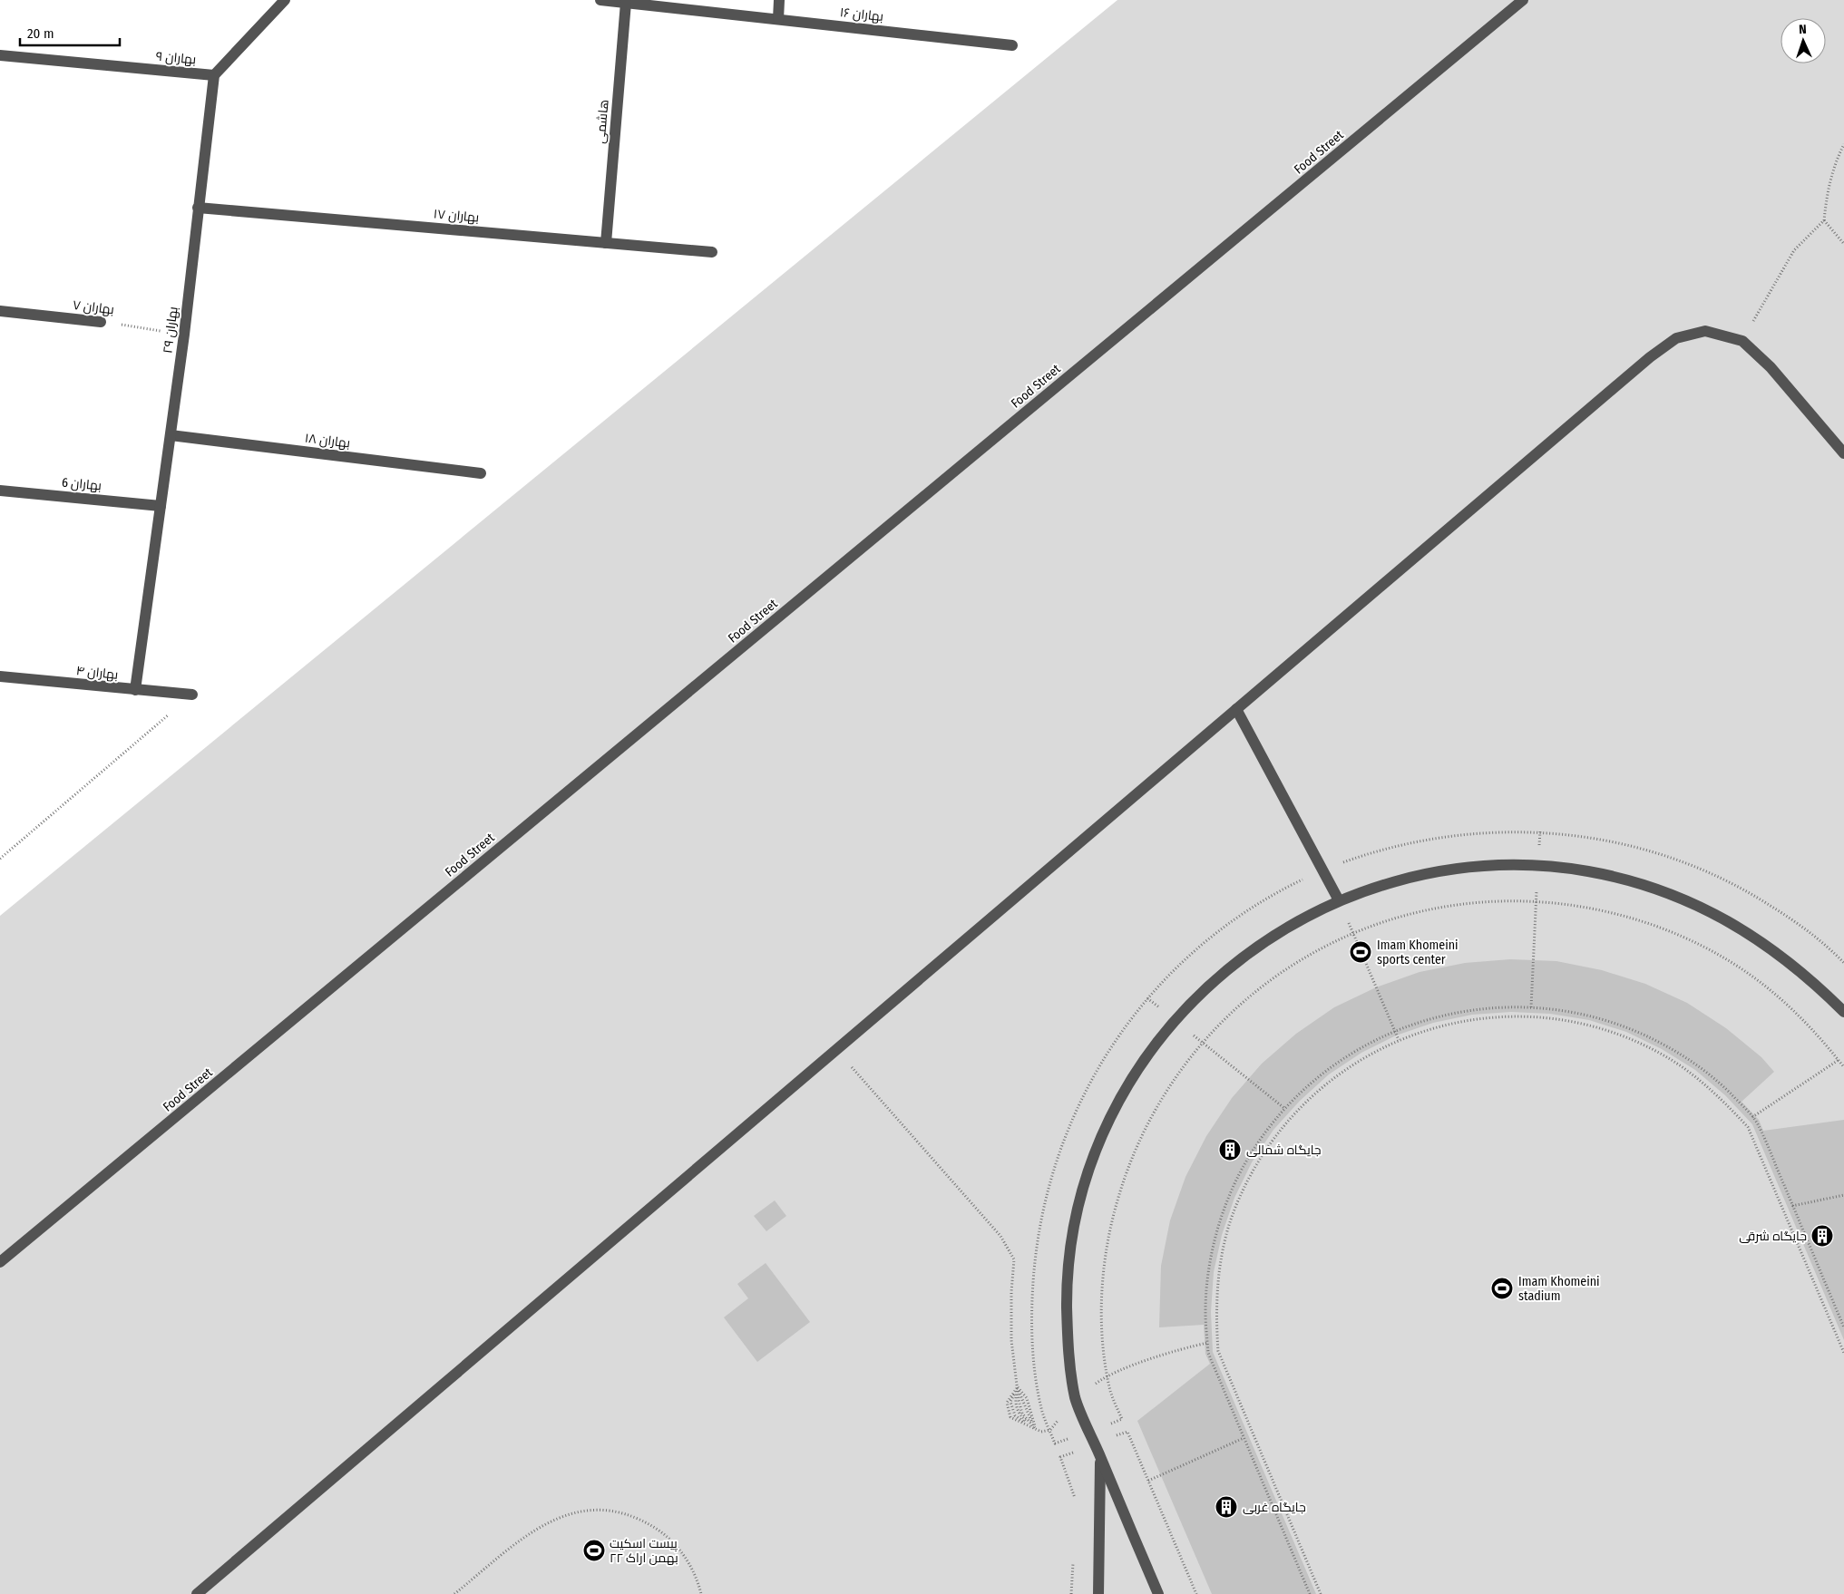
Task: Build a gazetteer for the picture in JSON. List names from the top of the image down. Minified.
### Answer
{"streets":{"street":["بهاران ۱۶","بهاران ۹","هاشمی","Food Street","بهاران ۱۷","بهاران ۷","بهاران ۲۹","بهاران ۱۸","بهاران 6","بهاران ۴"]},"crossings":[["بهاران ۱۶","هاشمی"],["بهاران ۹","بهاران ۲۹"],["هاشمی","بهاران ۱۷"],["بهاران ۱۷","بهاران ۲۹"],["بهاران ۷","بهاران ۲۹"],["بهاران ۲۹","بهاران ۱۸"],["بهاران ۲۹","بهاران 6"],["بهاران ۲۹","بهاران ۴"]],"places":{"sports":["Imam Khomeini sports center","Imam Khomeini stadium","پیست اسکیت ۲۲ بهمن اراک"],"building":["جایگاه شمالی","جایگاه شرقی","جایگاه غربی"]},"scale_bar":"20 m","north":"top"}
